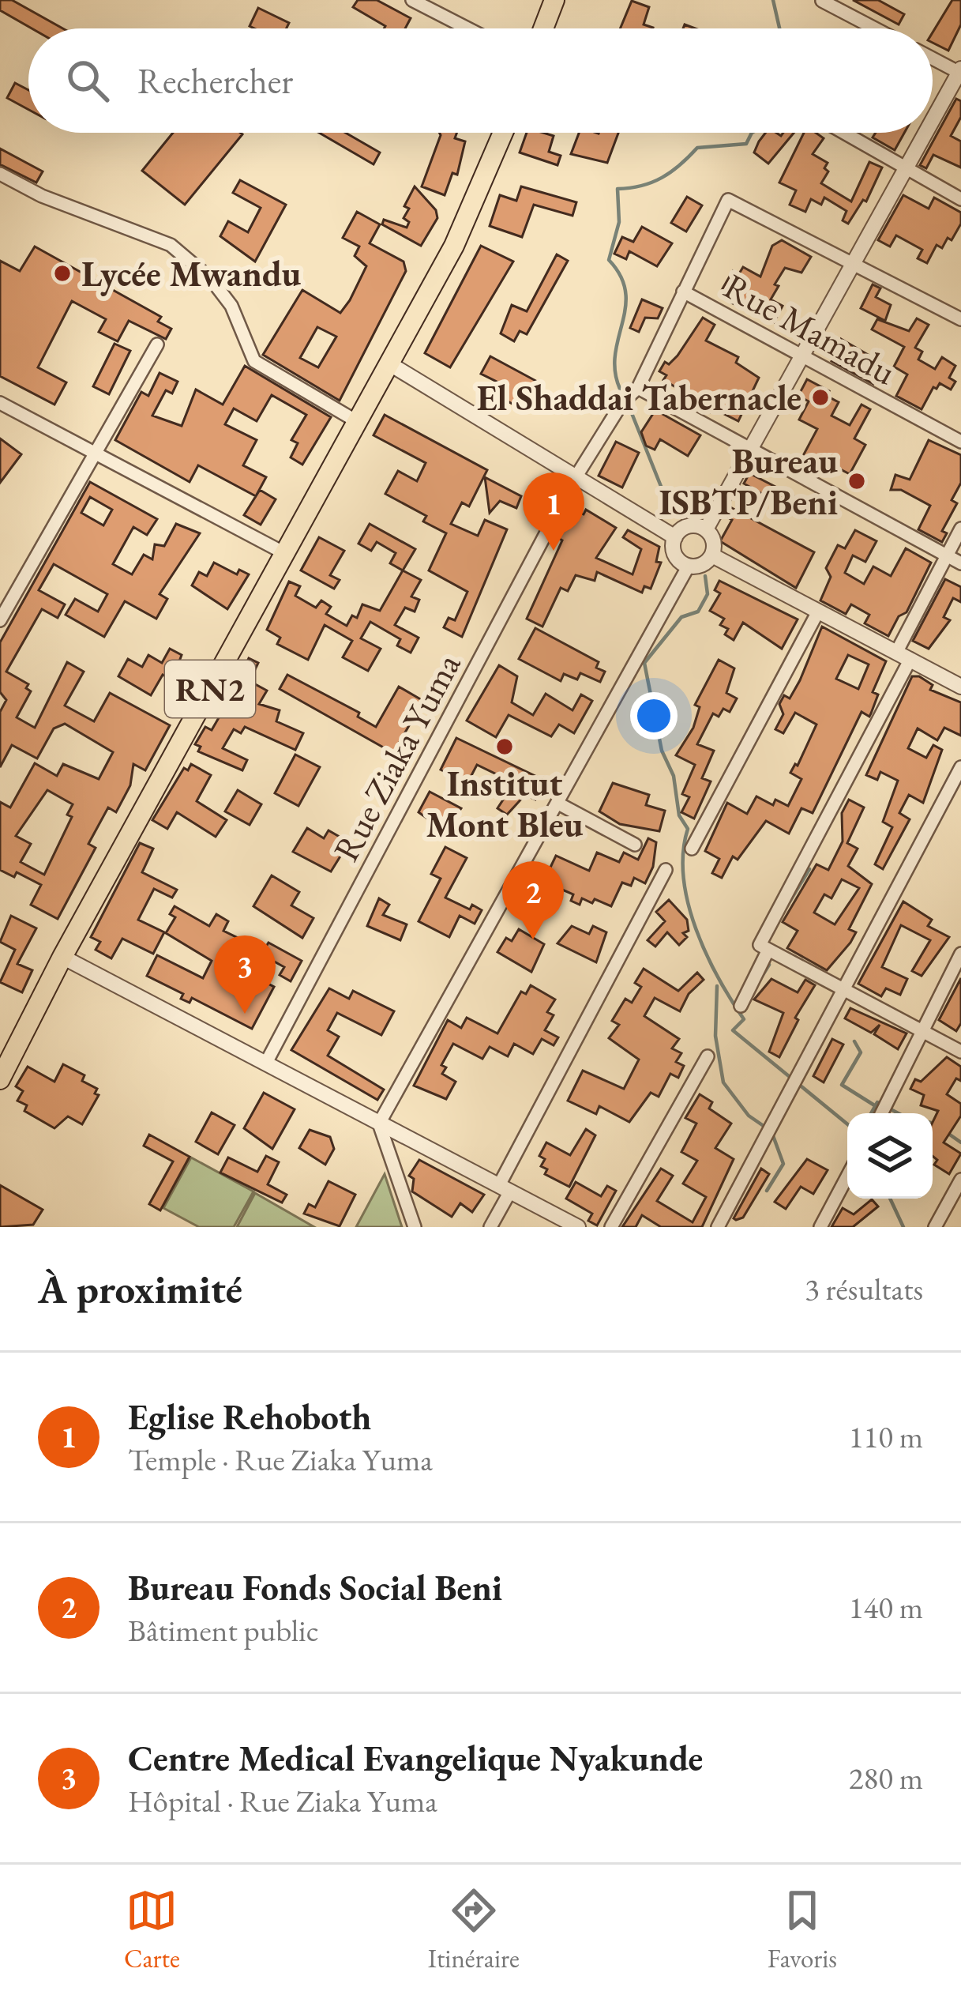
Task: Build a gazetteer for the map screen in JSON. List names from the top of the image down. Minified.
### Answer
{"streets":{"highway":["RN2"],"street":["Rue Mamadu","Rue Ziaka Yuma"]},"crossings":[["Rue Mamadu","Rue Ziaka Yuma"]],"places":["Lycée Mwandu","El Shaddai Tabernacle","Bureau ISBTP/Beni","Institut Mont Bleu"],"page":{"search":"Rechercher","pins":["1","2","3"],"heading":["À proximité","3 résultats"],"list":[{"mark":"1","name":"Eglise Rehoboth","note":"Temple · Rue Ziaka Yuma","value":"110 m"},{"mark":"2","name":"Bureau Fonds Social Beni","note":"Bâtiment public","value":"140 m"},{"mark":"3","name":"Centre Medical Evangelique Nyakunde","note":"Hôpital · Rue Ziaka Yuma","value":"280 m"}],"nav":["Carte","Itinéraire","Favoris"]}}
